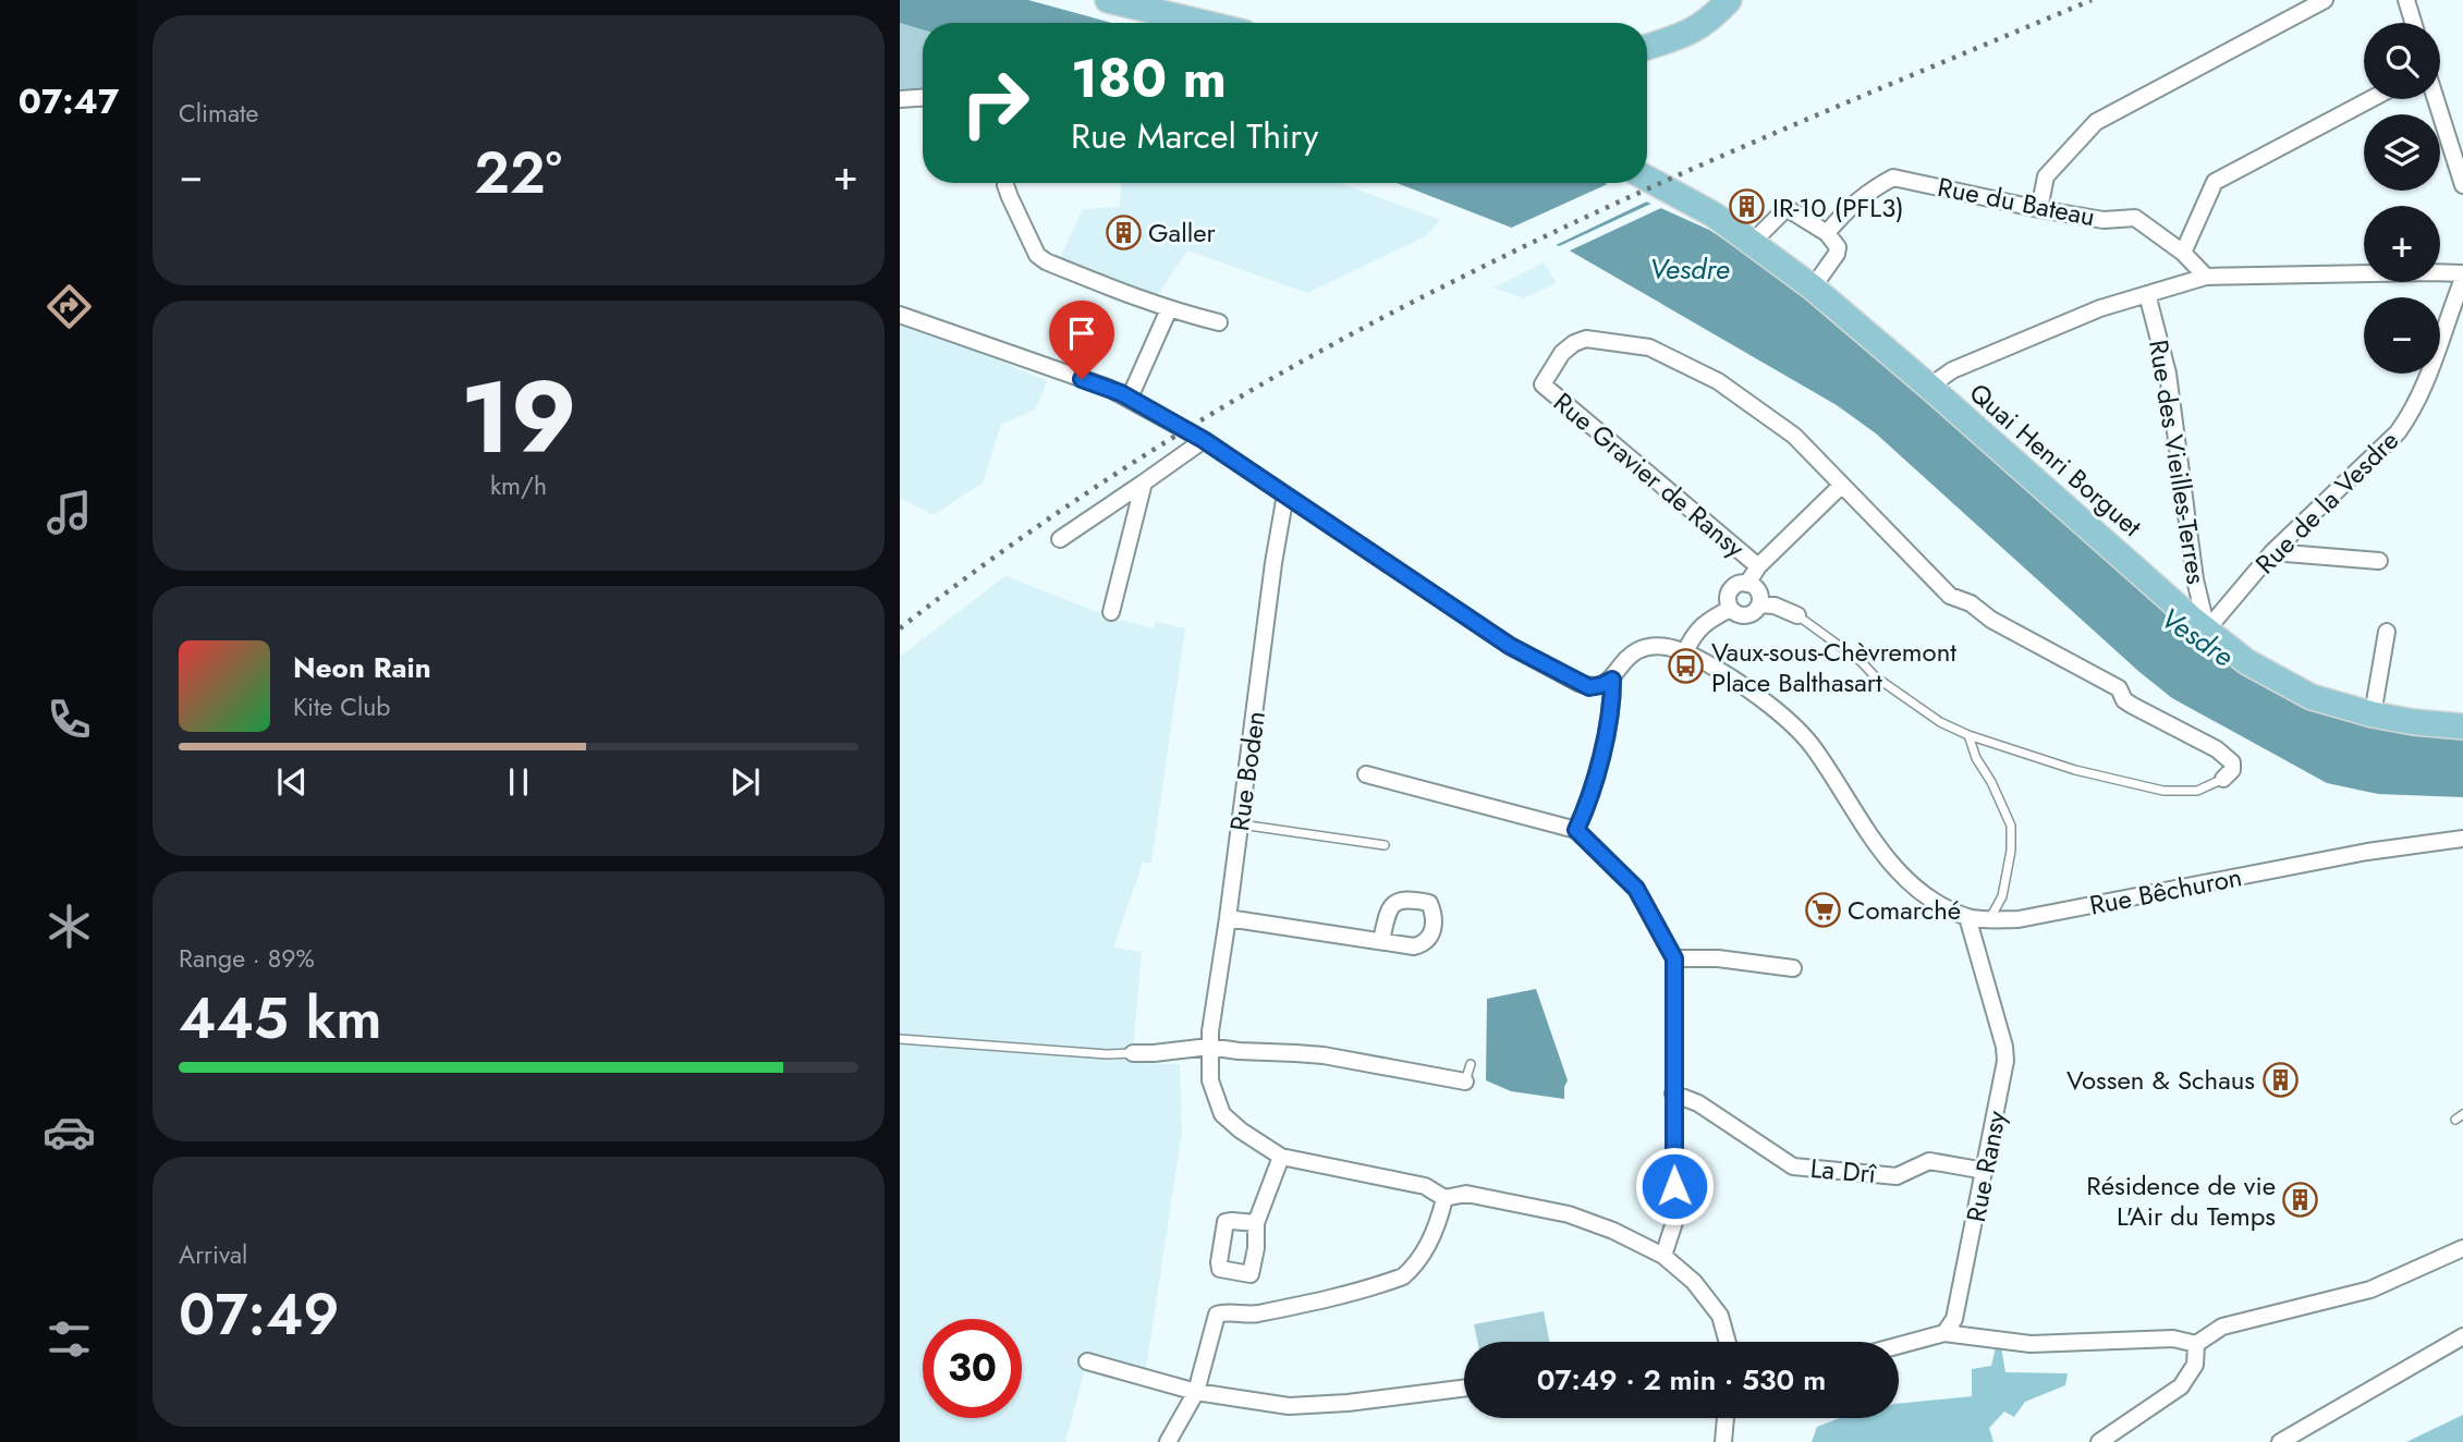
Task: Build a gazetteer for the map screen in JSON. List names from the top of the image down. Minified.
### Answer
{"streets":{"main road":["Quai Henri Borguet"],"street":["Rue du Bateau","Rue des Vieilles-Terres","Rue Gravier de Ransy","Rue de la Vesdre","Rue Boden","Rue Bêchuron","Rue Ransy","La Drî"]},"crossings":[["Quai Henri Borguet","Rue des Vieilles-Terres"],["Quai Henri Borguet","Rue de la Vesdre"],["Rue des Vieilles-Terres","Rue de la Vesdre"],["Rue Bêchuron","Rue Ransy"],["Rue Ransy","La Drî"]],"water":["Vesdre"],"places":{"building":["IR-10 (PFL3)","Galler","Vossen & Schaus","Résidence de vie L'Air du Temps"],"bus stop":["Vaux-sous-Chèvremont Place Balthasart"],"supermarket":["Comarché"]},"page":{"tabs":"07:47","tile":["Climate",["19","km/h"],["Range · 89%","445 km"],["Arrival","07:49"]],"map_buttons":["+","−"],"turn":["180 m","Rue Marcel Thiry"],"heat":["−","22°","+"],"song":["Neon Rain","Kite Club"],"limit":"30","trip":"07:49 · 2 min · 530 m"}}
